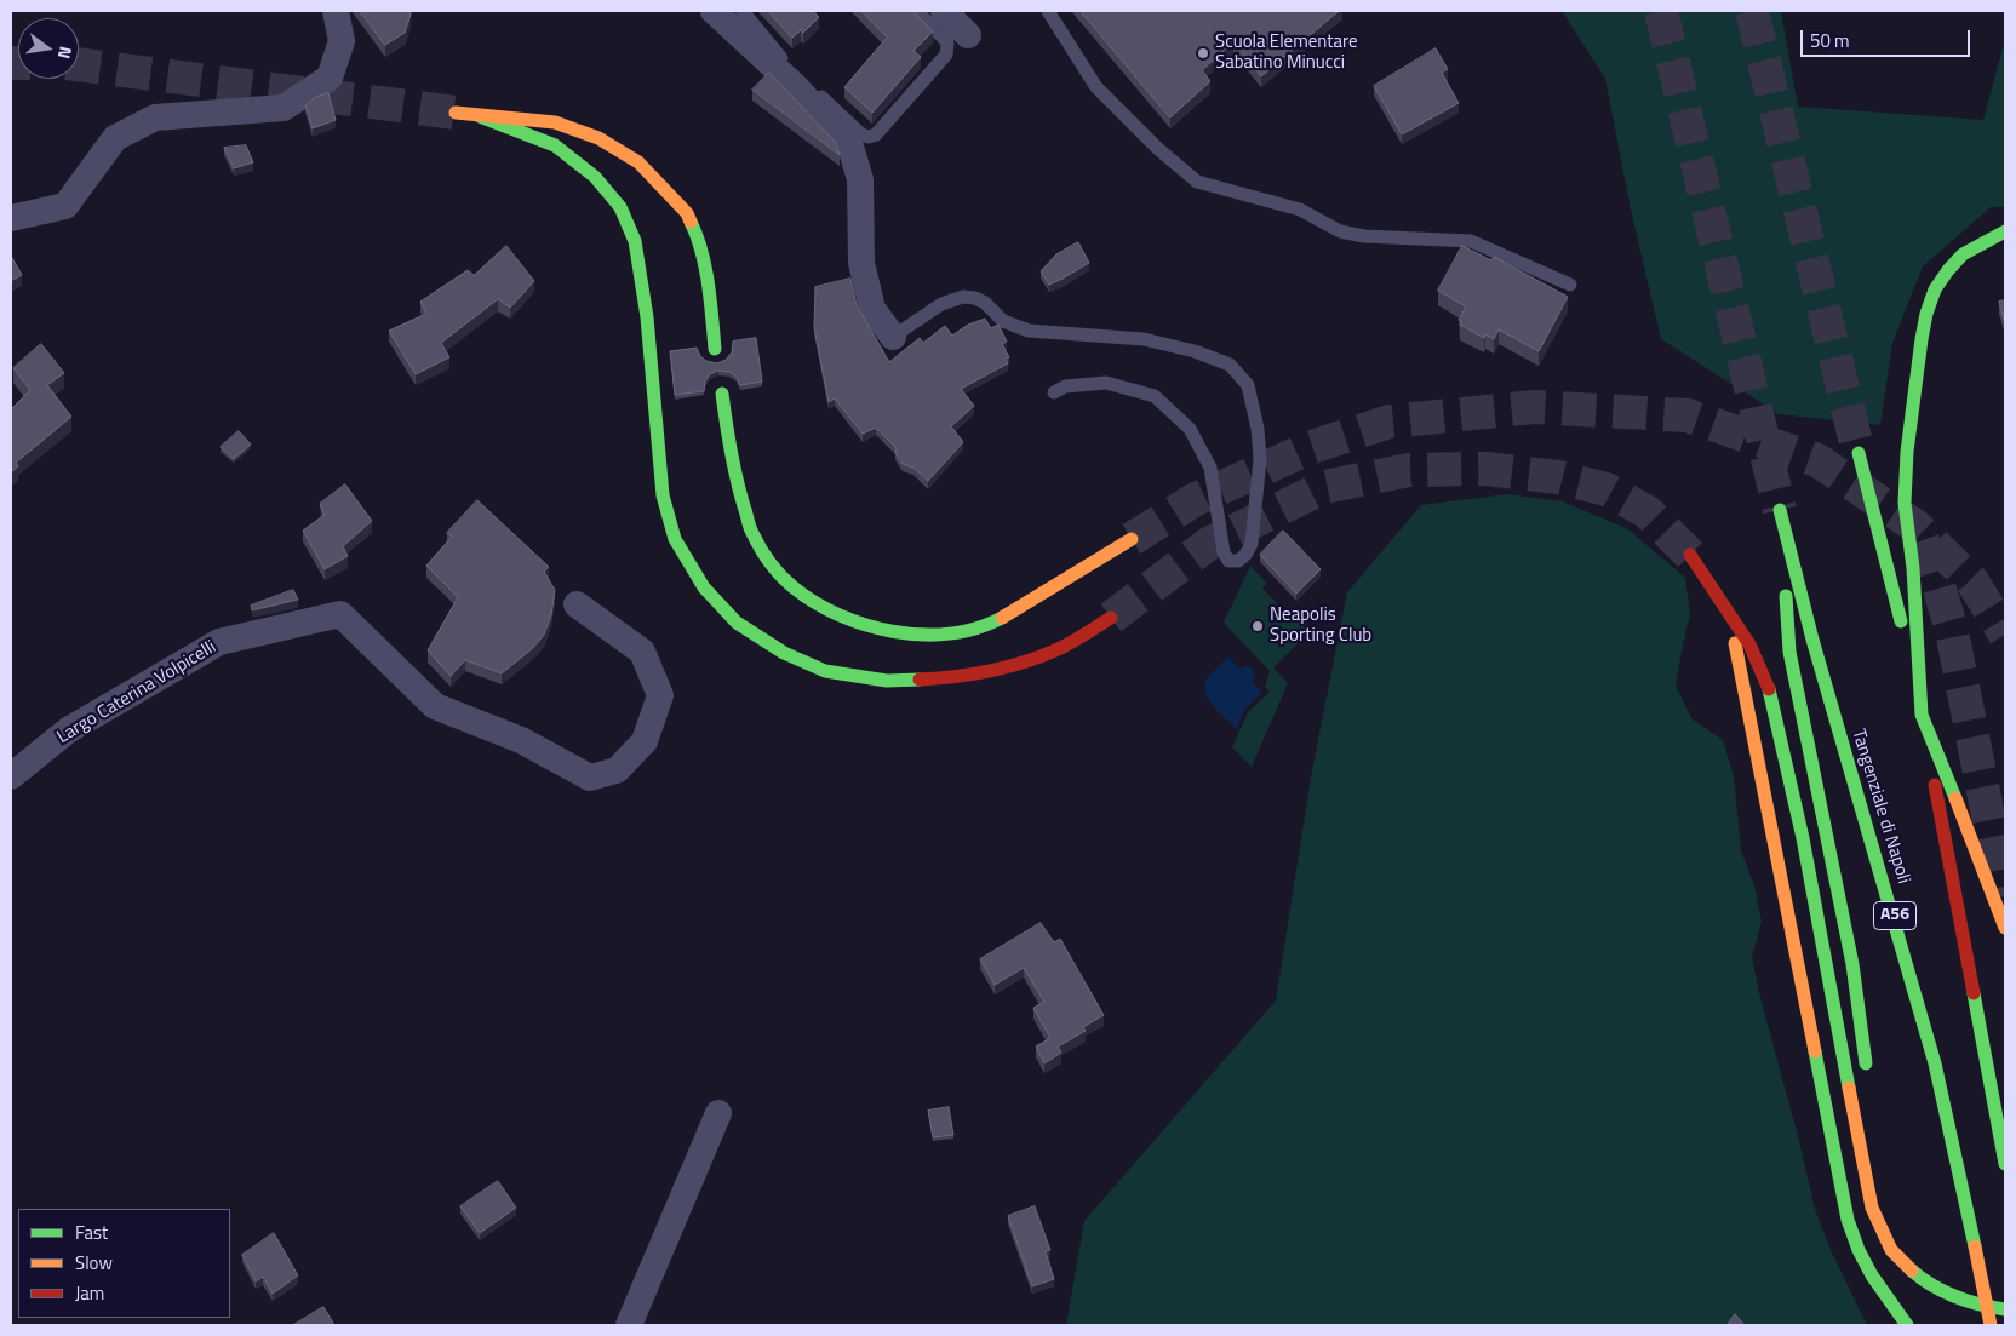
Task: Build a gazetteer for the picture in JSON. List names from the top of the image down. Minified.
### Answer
{"streets":{"highway":["Tangenziale di Napoli","A56"],"street":["Largo Caterina Volpicelli"]},"places":["Scuola Elementare Sabatino Minucci","Neapolis Sporting Club"],"legend":["Fast","Slow","Jam"],"scale_bar":"50 m","north":"right"}
